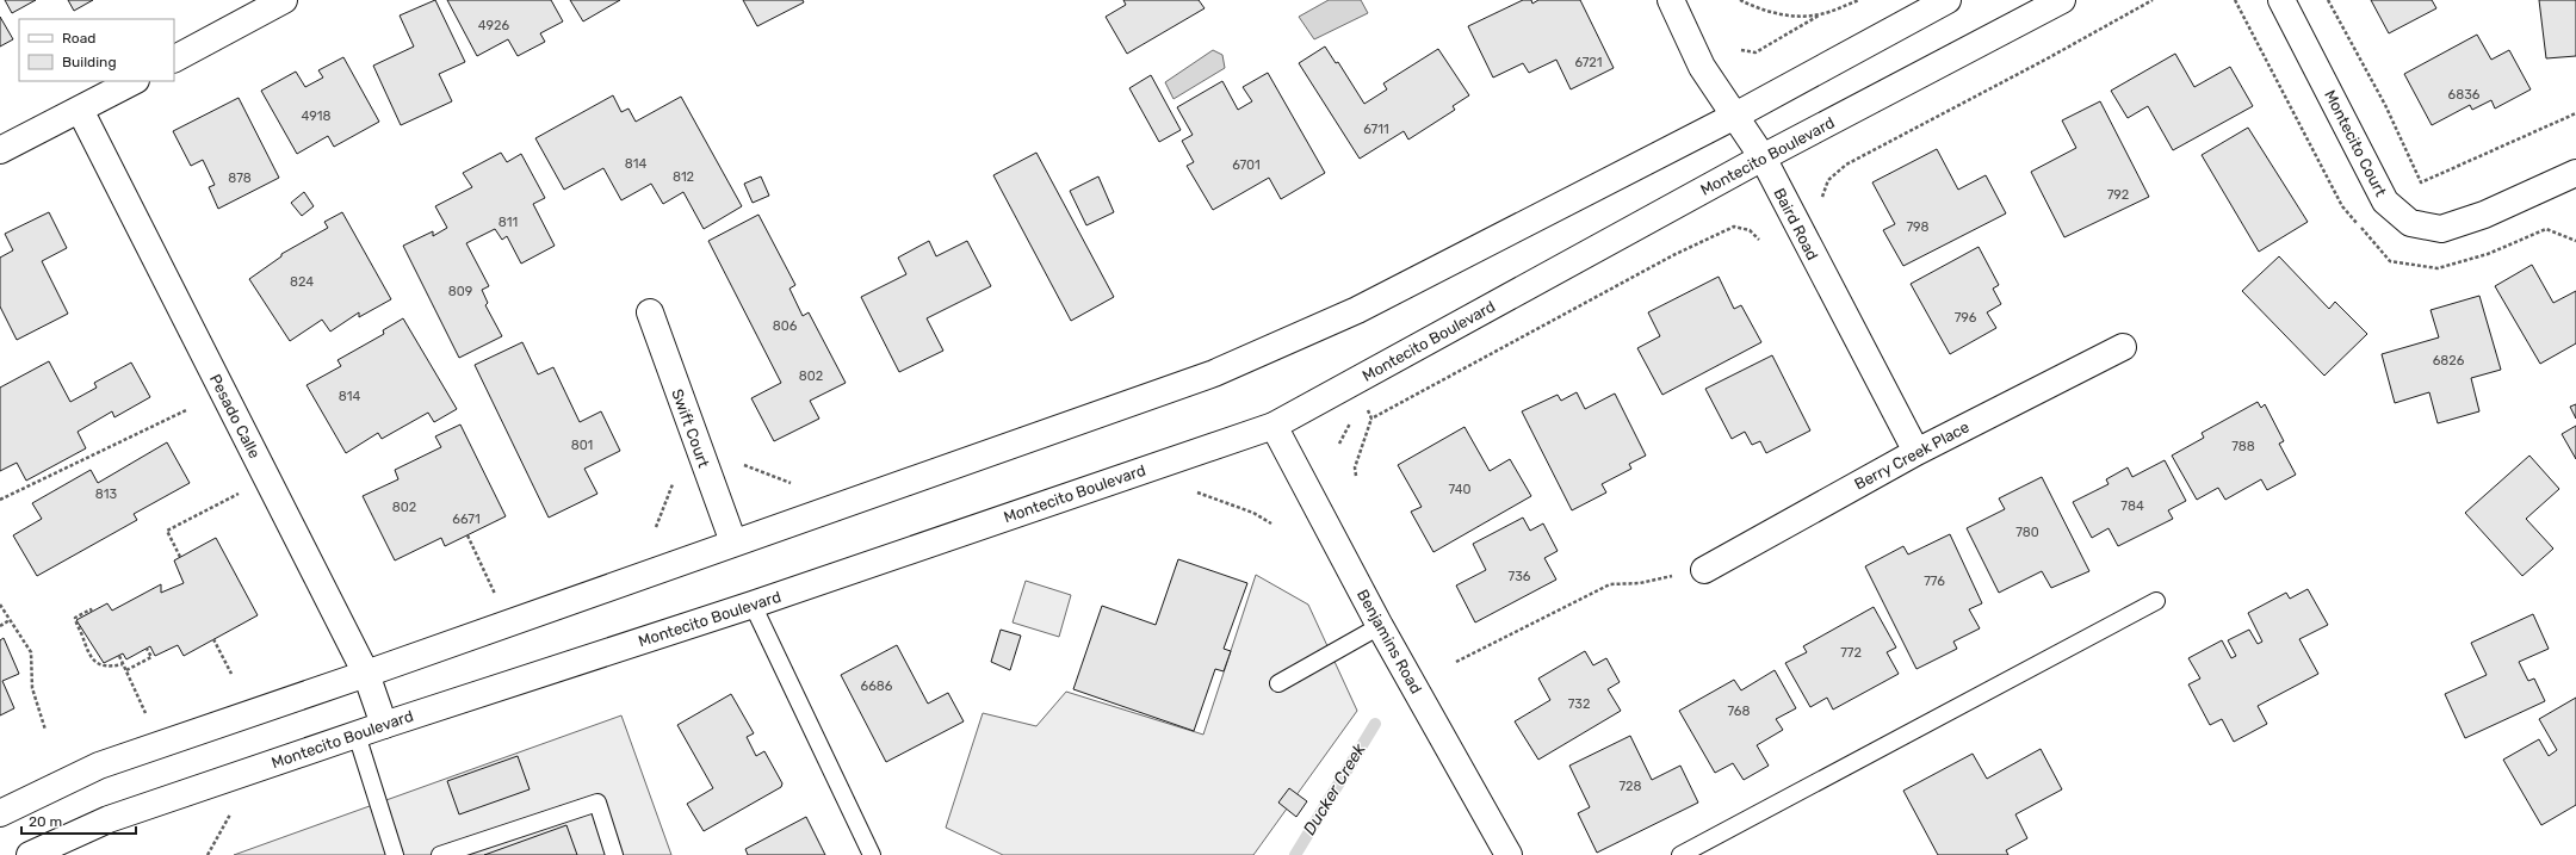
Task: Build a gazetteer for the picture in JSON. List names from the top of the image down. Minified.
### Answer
{"streets":{"main road":["Montecito Court","Montecito Boulevard","Baird Road","Pesado Calle","Swift Court","Berry Creek Place","Benjamins Road"]},"crossings":[["Montecito Boulevard","Baird Road"],["Montecito Boulevard","Pesado Calle"],["Montecito Boulevard","Benjamins Road"],["Baird Road","Berry Creek Place"]],"water":["Ducker Creek"],"house_numbers":["4926","6721","6836","4918","6711","814","6701","812","878","792","811","798","824","809","796","806","6826","802","814","801","788","740","813","784","802","6671","780","736","776","772","6686","732","768","728"],"legend":["Road","Building"],"scale_bar":"20 m"}
